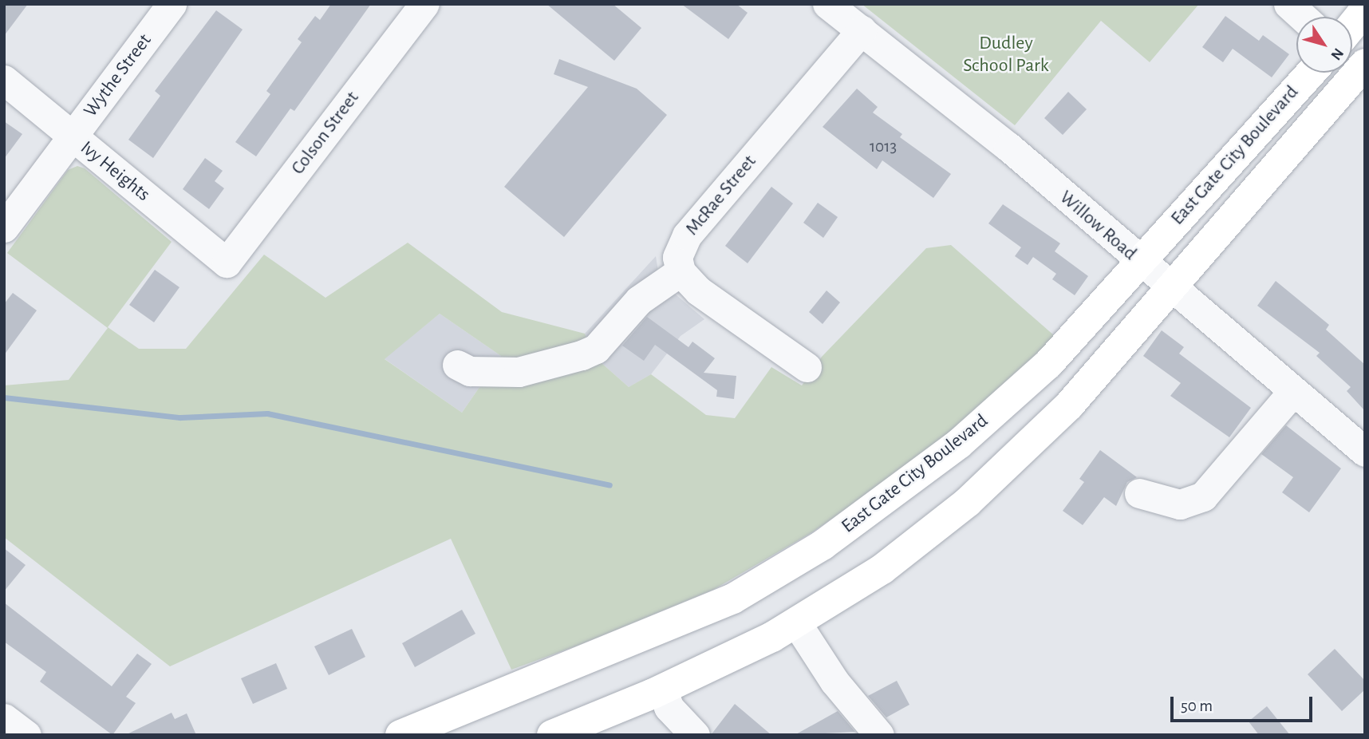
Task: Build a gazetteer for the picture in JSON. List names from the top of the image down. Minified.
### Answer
{"streets":{"main road":["East Gate City Boulevard"],"street":["Wythe Street","Colson Street","Ivy Heights","McRae Street","Willow Road"]},"crossings":[["Wythe Street","Ivy Heights"],["Colson Street","Ivy Heights"],["East Gate City Boulevard","Willow Road"],["McRae Street","Willow Road"]],"parks":["Dudley School Park"],"house_numbers":["1013"],"scale_bar":"50 m","north":"bottom right"}
